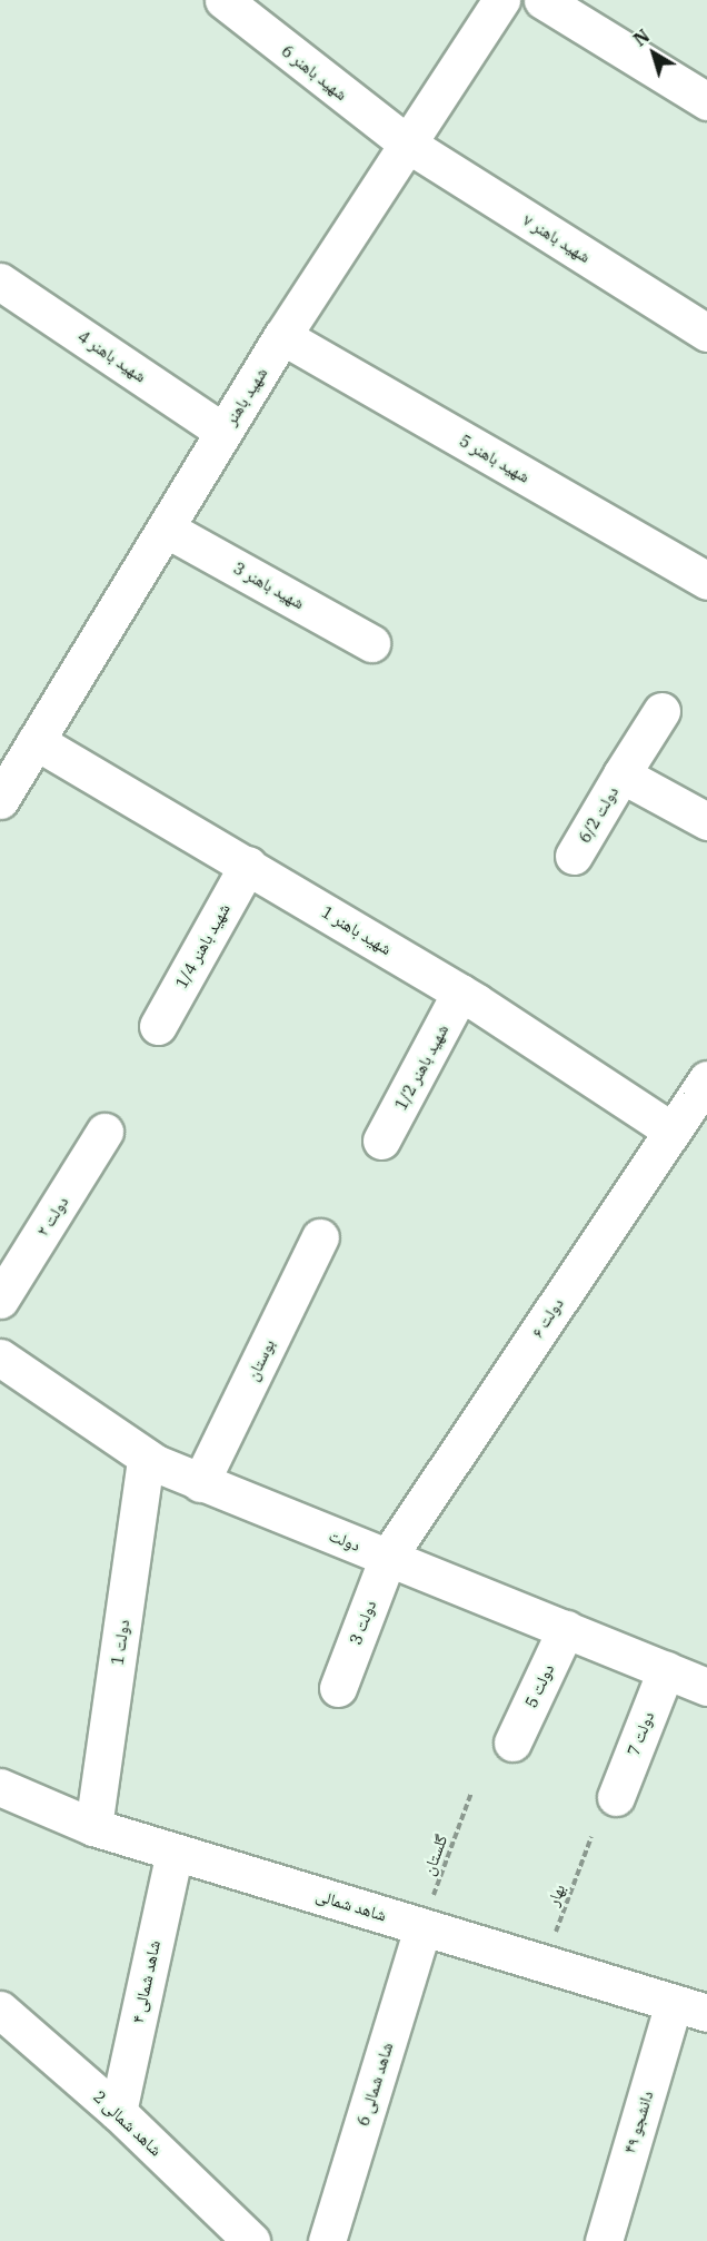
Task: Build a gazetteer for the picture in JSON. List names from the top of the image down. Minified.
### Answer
{"streets":{"street":["شهید باهنر 6","شهید باهنر ۷","شهید باهنر 4","شهید باهنر","شهید باهنر 5","شهید باهنر 3","دولت 6/2","شهید باهنر 1","شهید باهنر 1/4","شهید باهنر 1/2","دولت ۲","دولت ۶","بوستان","دولت","دولت 3","دولت 1","دولت 5","دولت 7","شاهد شمالی","شاهد شمالی ۴","شاهد شمالی 6","دانشجو ۴۹","شاهد شمالی 2"],"path":["گلستان","بهار"]},"crossings":[["شهید باهنر 6","شهید باهنر ۷"],["شهید باهنر 6","شهید باهنر"],["شهید باهنر ۷","شهید باهنر"],["شهید باهنر 4","شهید باهنر"],["شهید باهنر","شهید باهنر 5"],["شهید باهنر","شهید باهنر 3"],["شهید باهنر","شهید باهنر 1"],["شهید باهنر 1","شهید باهنر 1/4"],["شهید باهنر 1","شهید باهنر 1/2"],["شهید باهنر 1","دولت ۶"],["دولت ۶","دولت"],["دولت ۶","دولت 3"],["بوستان","دولت"],["دولت","دولت 3"],["دولت","دولت 1"],["دولت","دولت 5"],["دولت","دولت 7"],["دولت 1","شاهد شمالی"],["گلستان","شاهد شمالی"],["گلستان","شاهد شمالی 6"],["بهار","شاهد شمالی"],["شاهد شمالی","شاهد شمالی ۴"],["شاهد شمالی","شاهد شمالی 6"],["شاهد شمالی","دانشجو ۴۹"],["شاهد شمالی ۴","شاهد شمالی 2"]],"north":"top left"}
